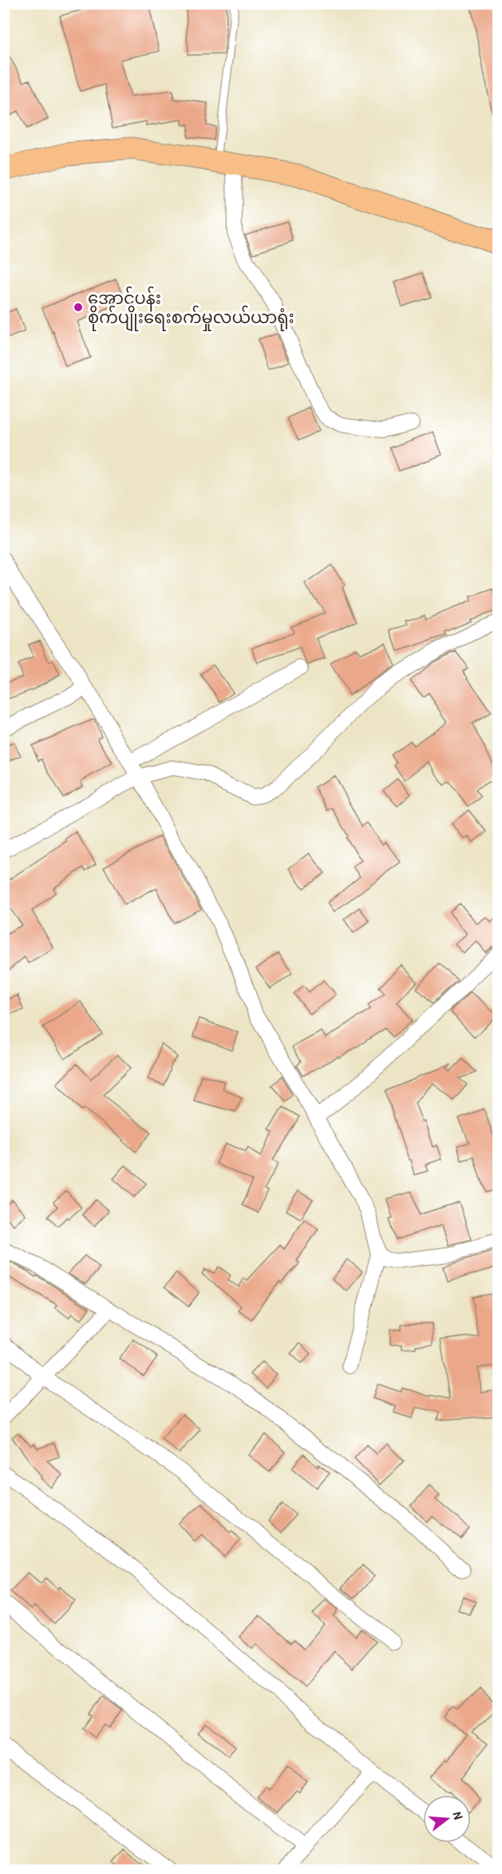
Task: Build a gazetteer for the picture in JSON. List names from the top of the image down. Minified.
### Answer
{"places":["အောင်ပန်း စိုက်ပျိုးရေးစက်မှုလယ်ယာရုံး"],"north":"right"}
